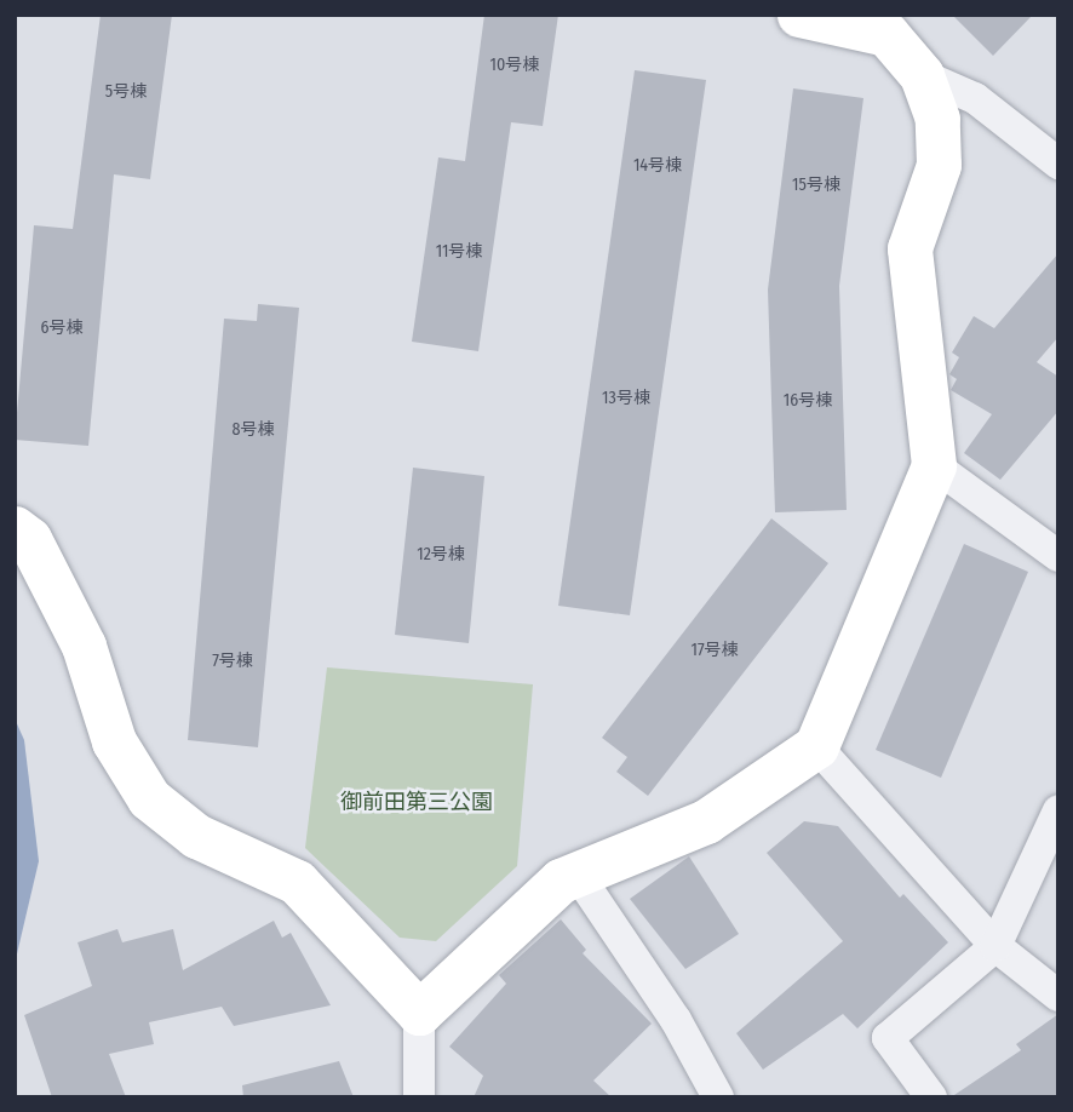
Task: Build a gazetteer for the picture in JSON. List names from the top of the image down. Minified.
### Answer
{"parks":["御前田第三公園"],"house_numbers":["10号棟","5号棟","14号棟","15号棟","11号棟","6号棟","13号棟","16号棟","8号棟","12号棟","17号棟","7号棟"]}
